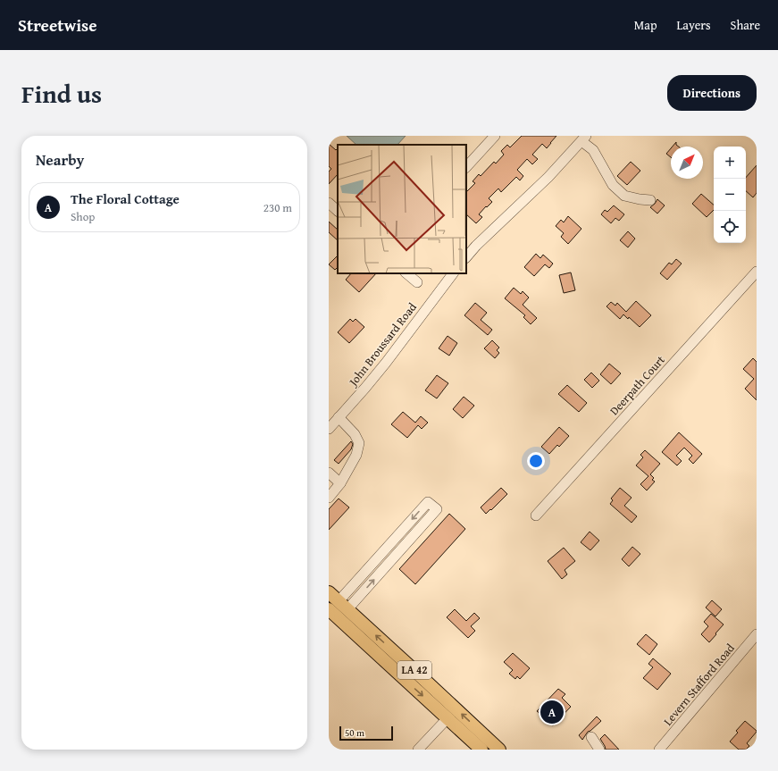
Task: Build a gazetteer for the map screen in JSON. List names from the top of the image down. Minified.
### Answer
{"streets":{"main road":["LA 42"],"street":["John Broussard Road","Deerpath Court","Levern Stafford Road"]},"scale_bar":"50 m","north":"top right","page":{"header":"Streetwise","nav":["Map","Layers","Share"],"title":"Find us","buttons":"Directions","heading":"Nearby","map_buttons":["+","−"],"list":[{"mark":"A","name":"The Floral Cottage","note":"Shop","value":"230 m"}],"pins":"A","scale":"50 m"}}
